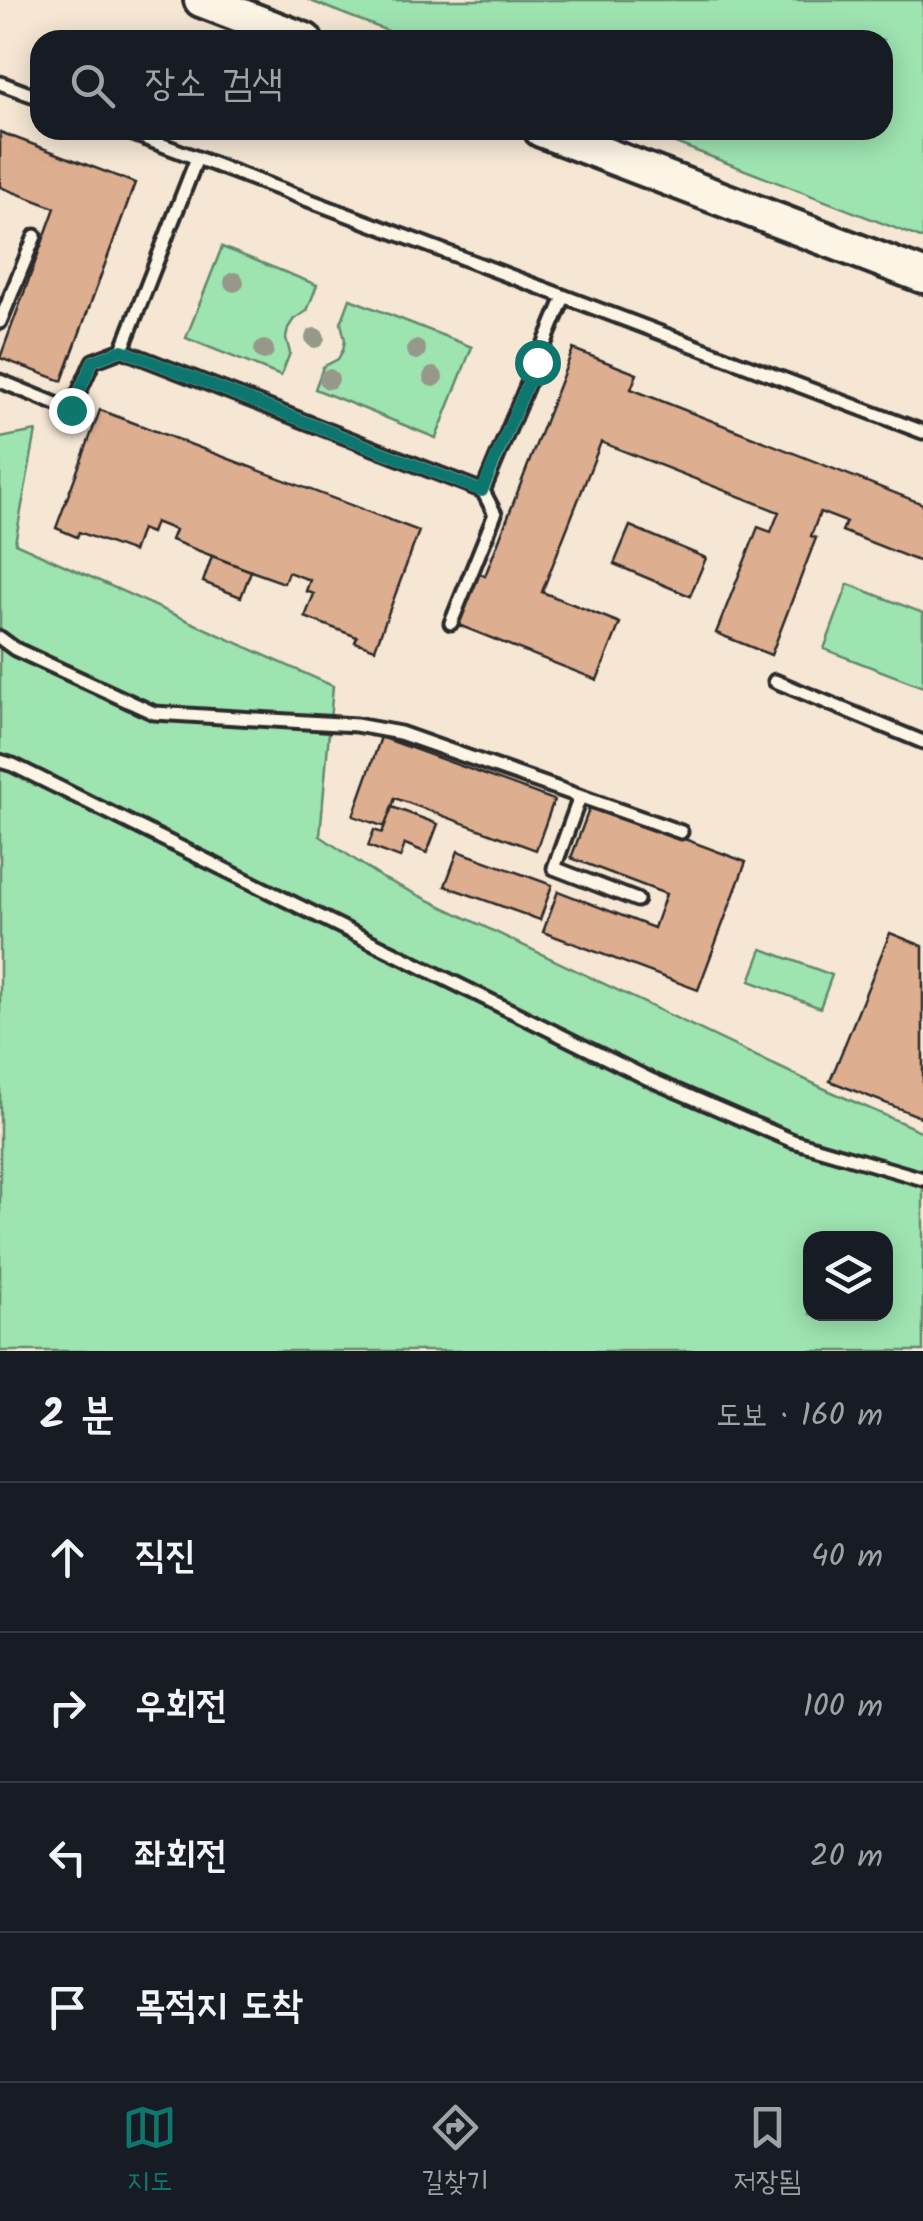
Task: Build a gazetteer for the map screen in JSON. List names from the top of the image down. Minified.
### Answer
{"page":{"search":"장소 검색","heading":["2 분","도보 · 160 m"],"list":[["직진","40 m"],["우회전","100 m"],["좌회전","20 m"],"목적지 도착"],"nav":["지도","길찾기","저장됨"]}}
